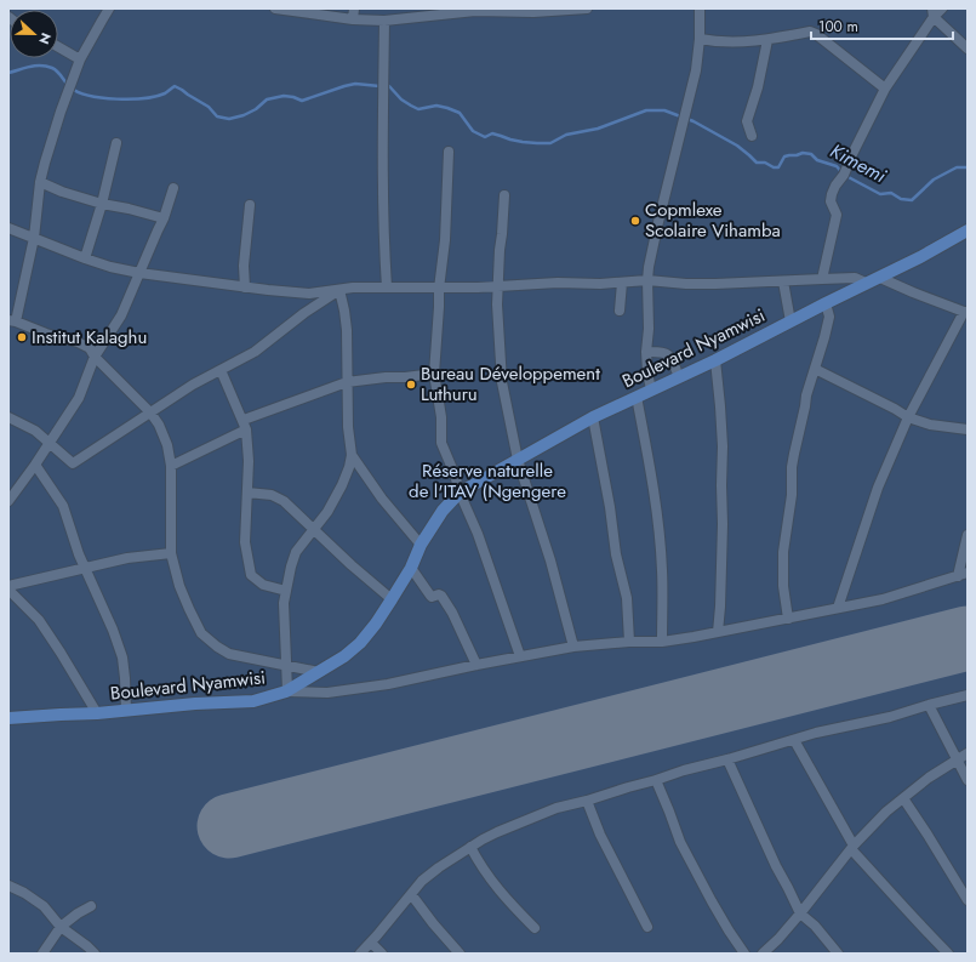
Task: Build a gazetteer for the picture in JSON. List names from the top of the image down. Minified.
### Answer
{"streets":{"main road":["Boulevard Nyamwisi"]},"water":["Kimemi"],"parks":["Réserve naturelle de l'ITAV (Ngengere"],"places":["Copmlexe Scolaire Vihamba","Institut Kalaghu","Bureau Développement Luthuru"],"scale_bar":"100 m","north":"right"}
